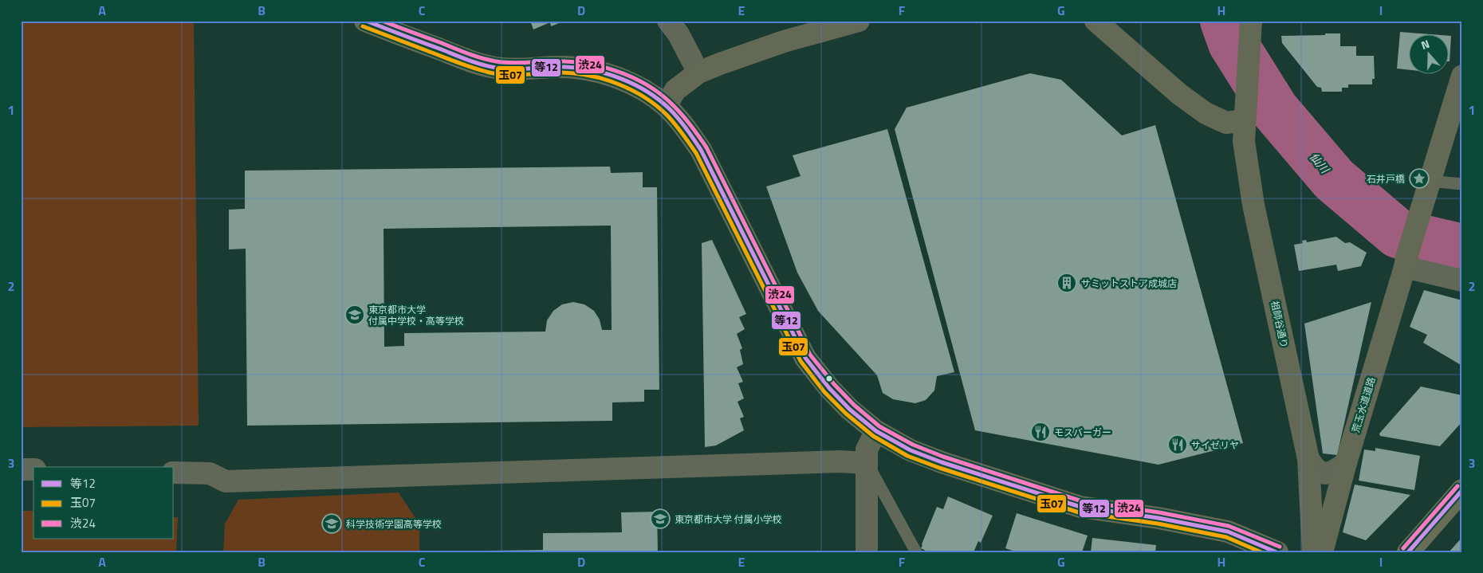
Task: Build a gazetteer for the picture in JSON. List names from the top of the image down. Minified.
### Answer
{"streets":{"street":["祖師谷通り","荒玉水道道路"]},"water":["仙川"],"places":{"place":["石井戸橋"],"building":["サミットストア成城店"],"school or university":["東京都市大学 付属中学校・高等学校","東京都市大学 付属小学校","科学技術学園高等学校"],"restaurant":["モスバーガー","サイゼリヤ"]},"lines":["transit line 等12","transit line 渋24","transit line 玉07"],"legend":["等12","玉07","渋24"],"north":"top","grid":{"columns":["A","B","C","D","E","F","G","H","I"],"rows":["1","2","3"]}}
